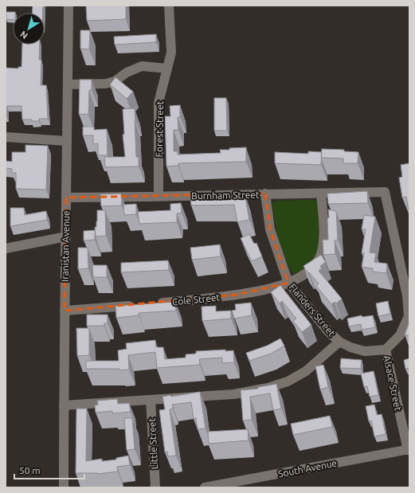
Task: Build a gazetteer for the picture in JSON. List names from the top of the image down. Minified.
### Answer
{"streets":{"street":["Forest Street","Burnham Street","Iranistan Avenue","Cole Street","Flanders Street","Alsace Street","Little Street","South Avenue"]},"crossings":[["Forest Street","Burnham Street"],["Burnham Street","Iranistan Avenue"],["Burnham Street","Cole Street"],["Burnham Street","Flanders Street"],["Burnham Street","Alsace Street"],["Cole Street","Flanders Street"],["Flanders Street","Alsace Street"],["Alsace Street","South Avenue"]],"scale_bar":"50 m","north":"bottom left"}
